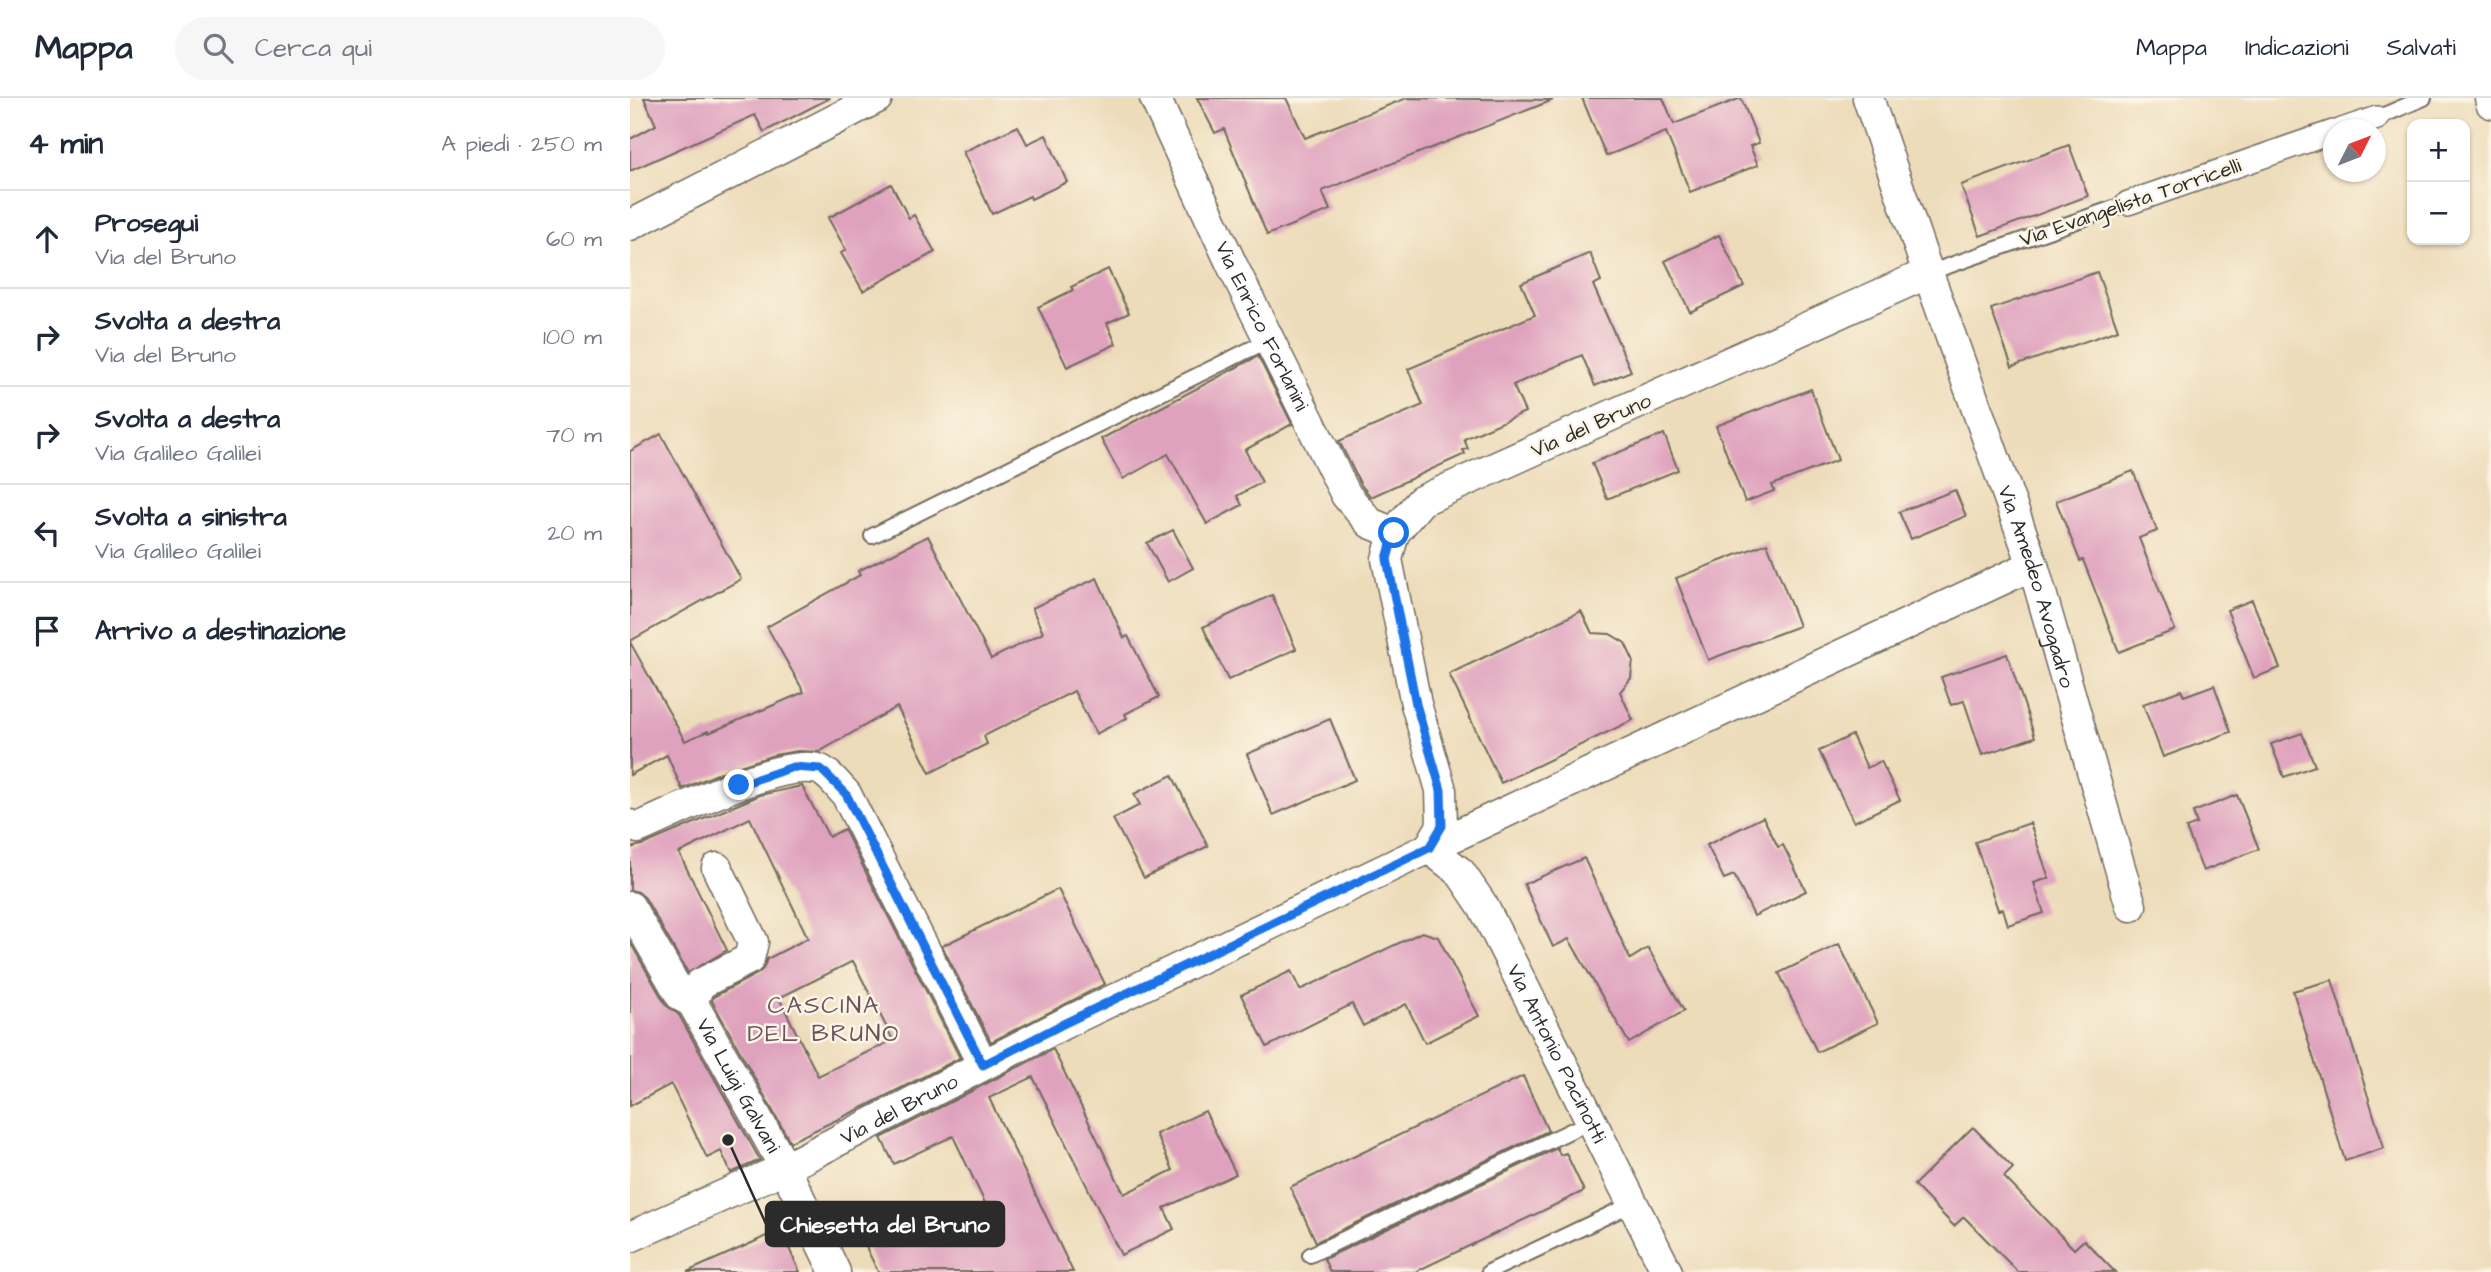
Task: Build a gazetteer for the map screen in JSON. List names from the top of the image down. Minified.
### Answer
{"streets":{"street":["Via Evangelista Torricelli","Via Enrico Forlanini","Via del Bruno","Via Amedeo Avogadro","Via Antonio Pacinotti","Via Luigi Galvani"]},"crossings":[["Via Evangelista Torricelli","Via del Bruno"],["Via Evangelista Torricelli","Via Amedeo Avogadro"],["Via Enrico Forlanini","Via del Bruno"],["Via del Bruno","Via Amedeo Avogadro"],["Via del Bruno","Via Antonio Pacinotti"],["Via del Bruno","Via Luigi Galvani"]],"districts":["CASCINA DEL BRUNO"],"places":["Chiesetta del Bruno"],"north":"top right","page":{"header":"Mappa","search":"Cerca qui","nav":["Mappa","Indicazioni","Salvati"],"heading":["4 min","A piedi · 250 m"],"map_buttons":["+","−"],"list":[["Prosegui","Via del Bruno","60 m"],["Svolta a destra","Via del Bruno","100 m"],["Svolta a destra","Via Galileo Galilei","70 m"],["Svolta a sinistra","Via Galileo Galilei","20 m"],"Arrivo a destinazione"]}}
